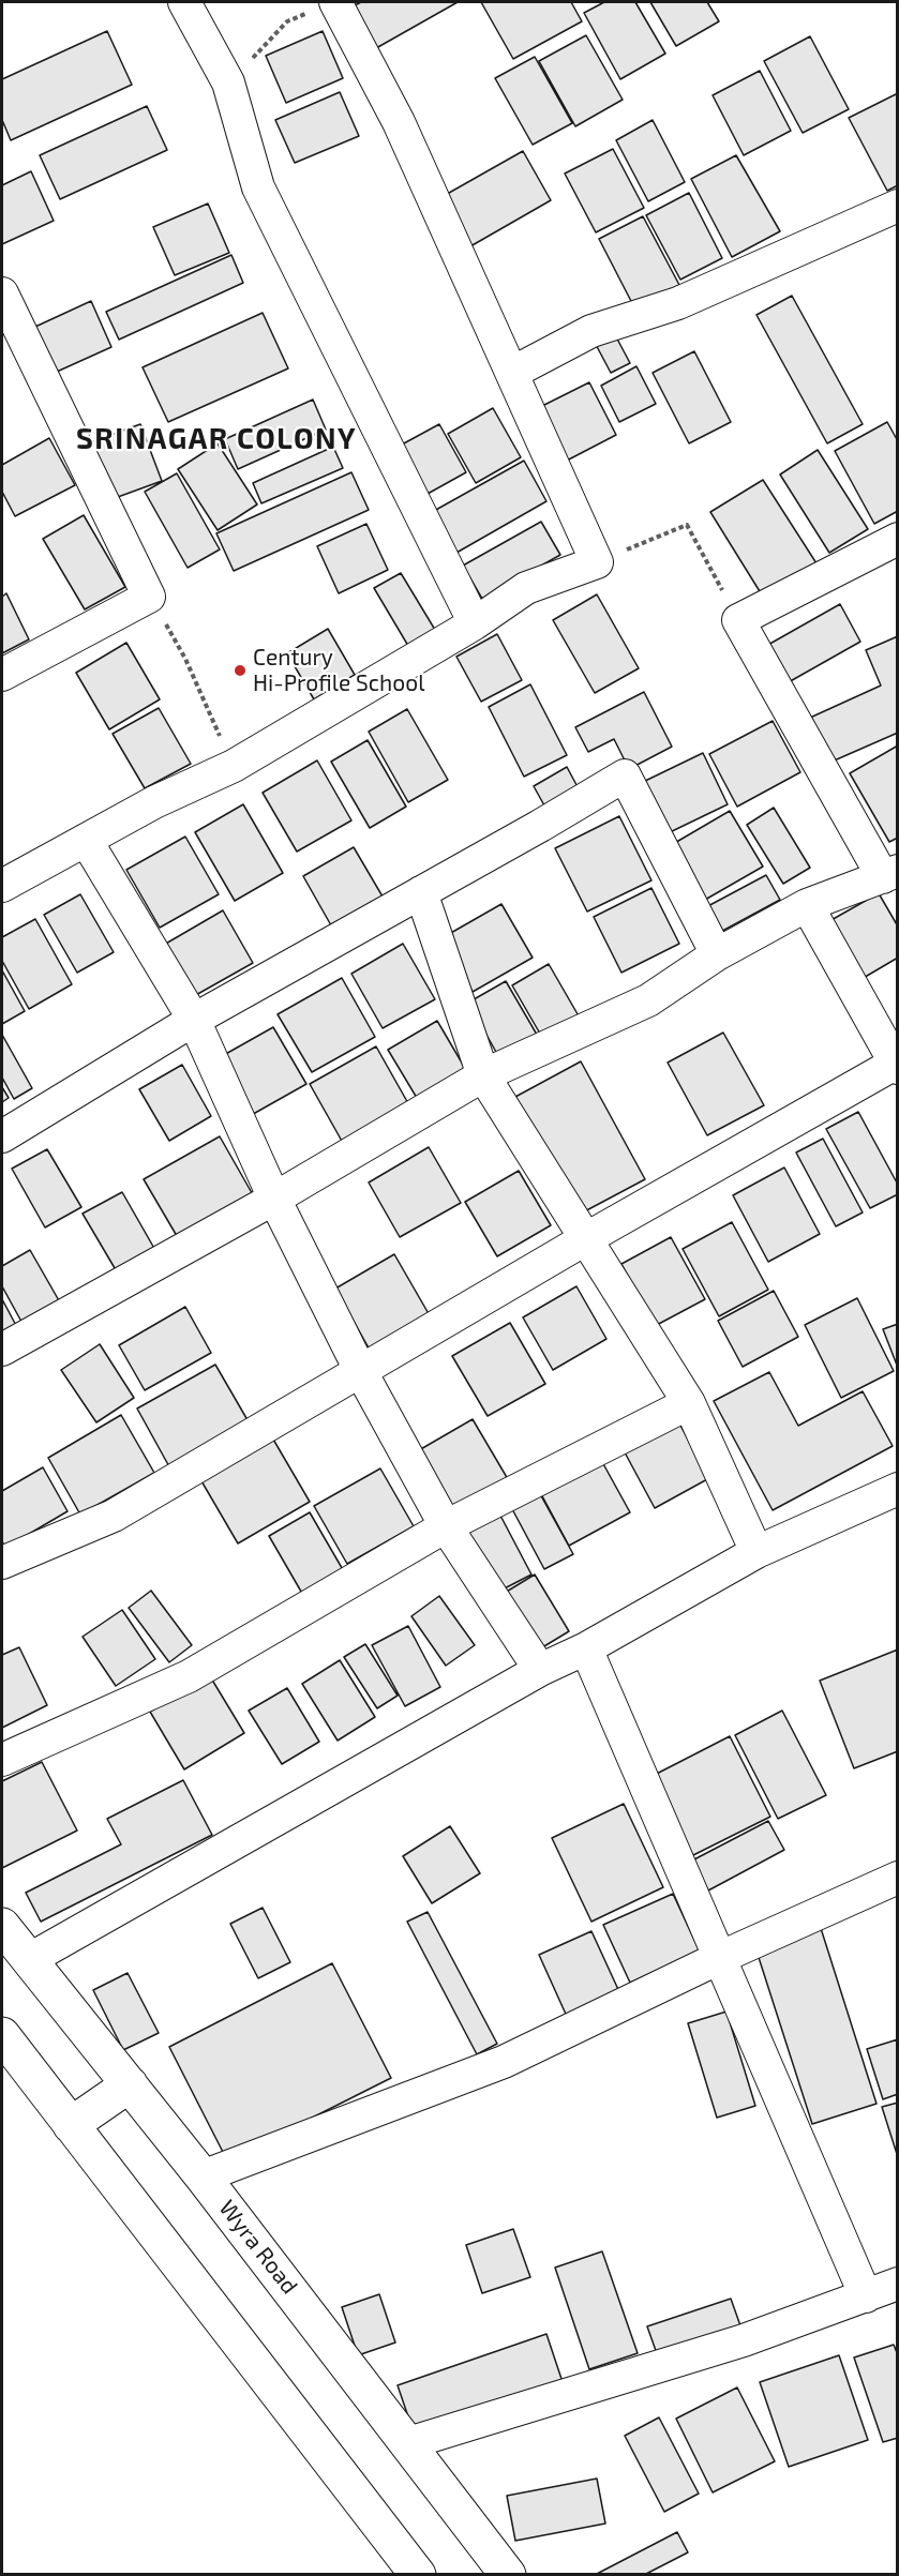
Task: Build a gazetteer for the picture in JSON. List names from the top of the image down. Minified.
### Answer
{"streets":{"main road":["Wyra Road"]},"districts":["SRINAGAR COLONY"],"places":["Century Hi-Profile School"]}
